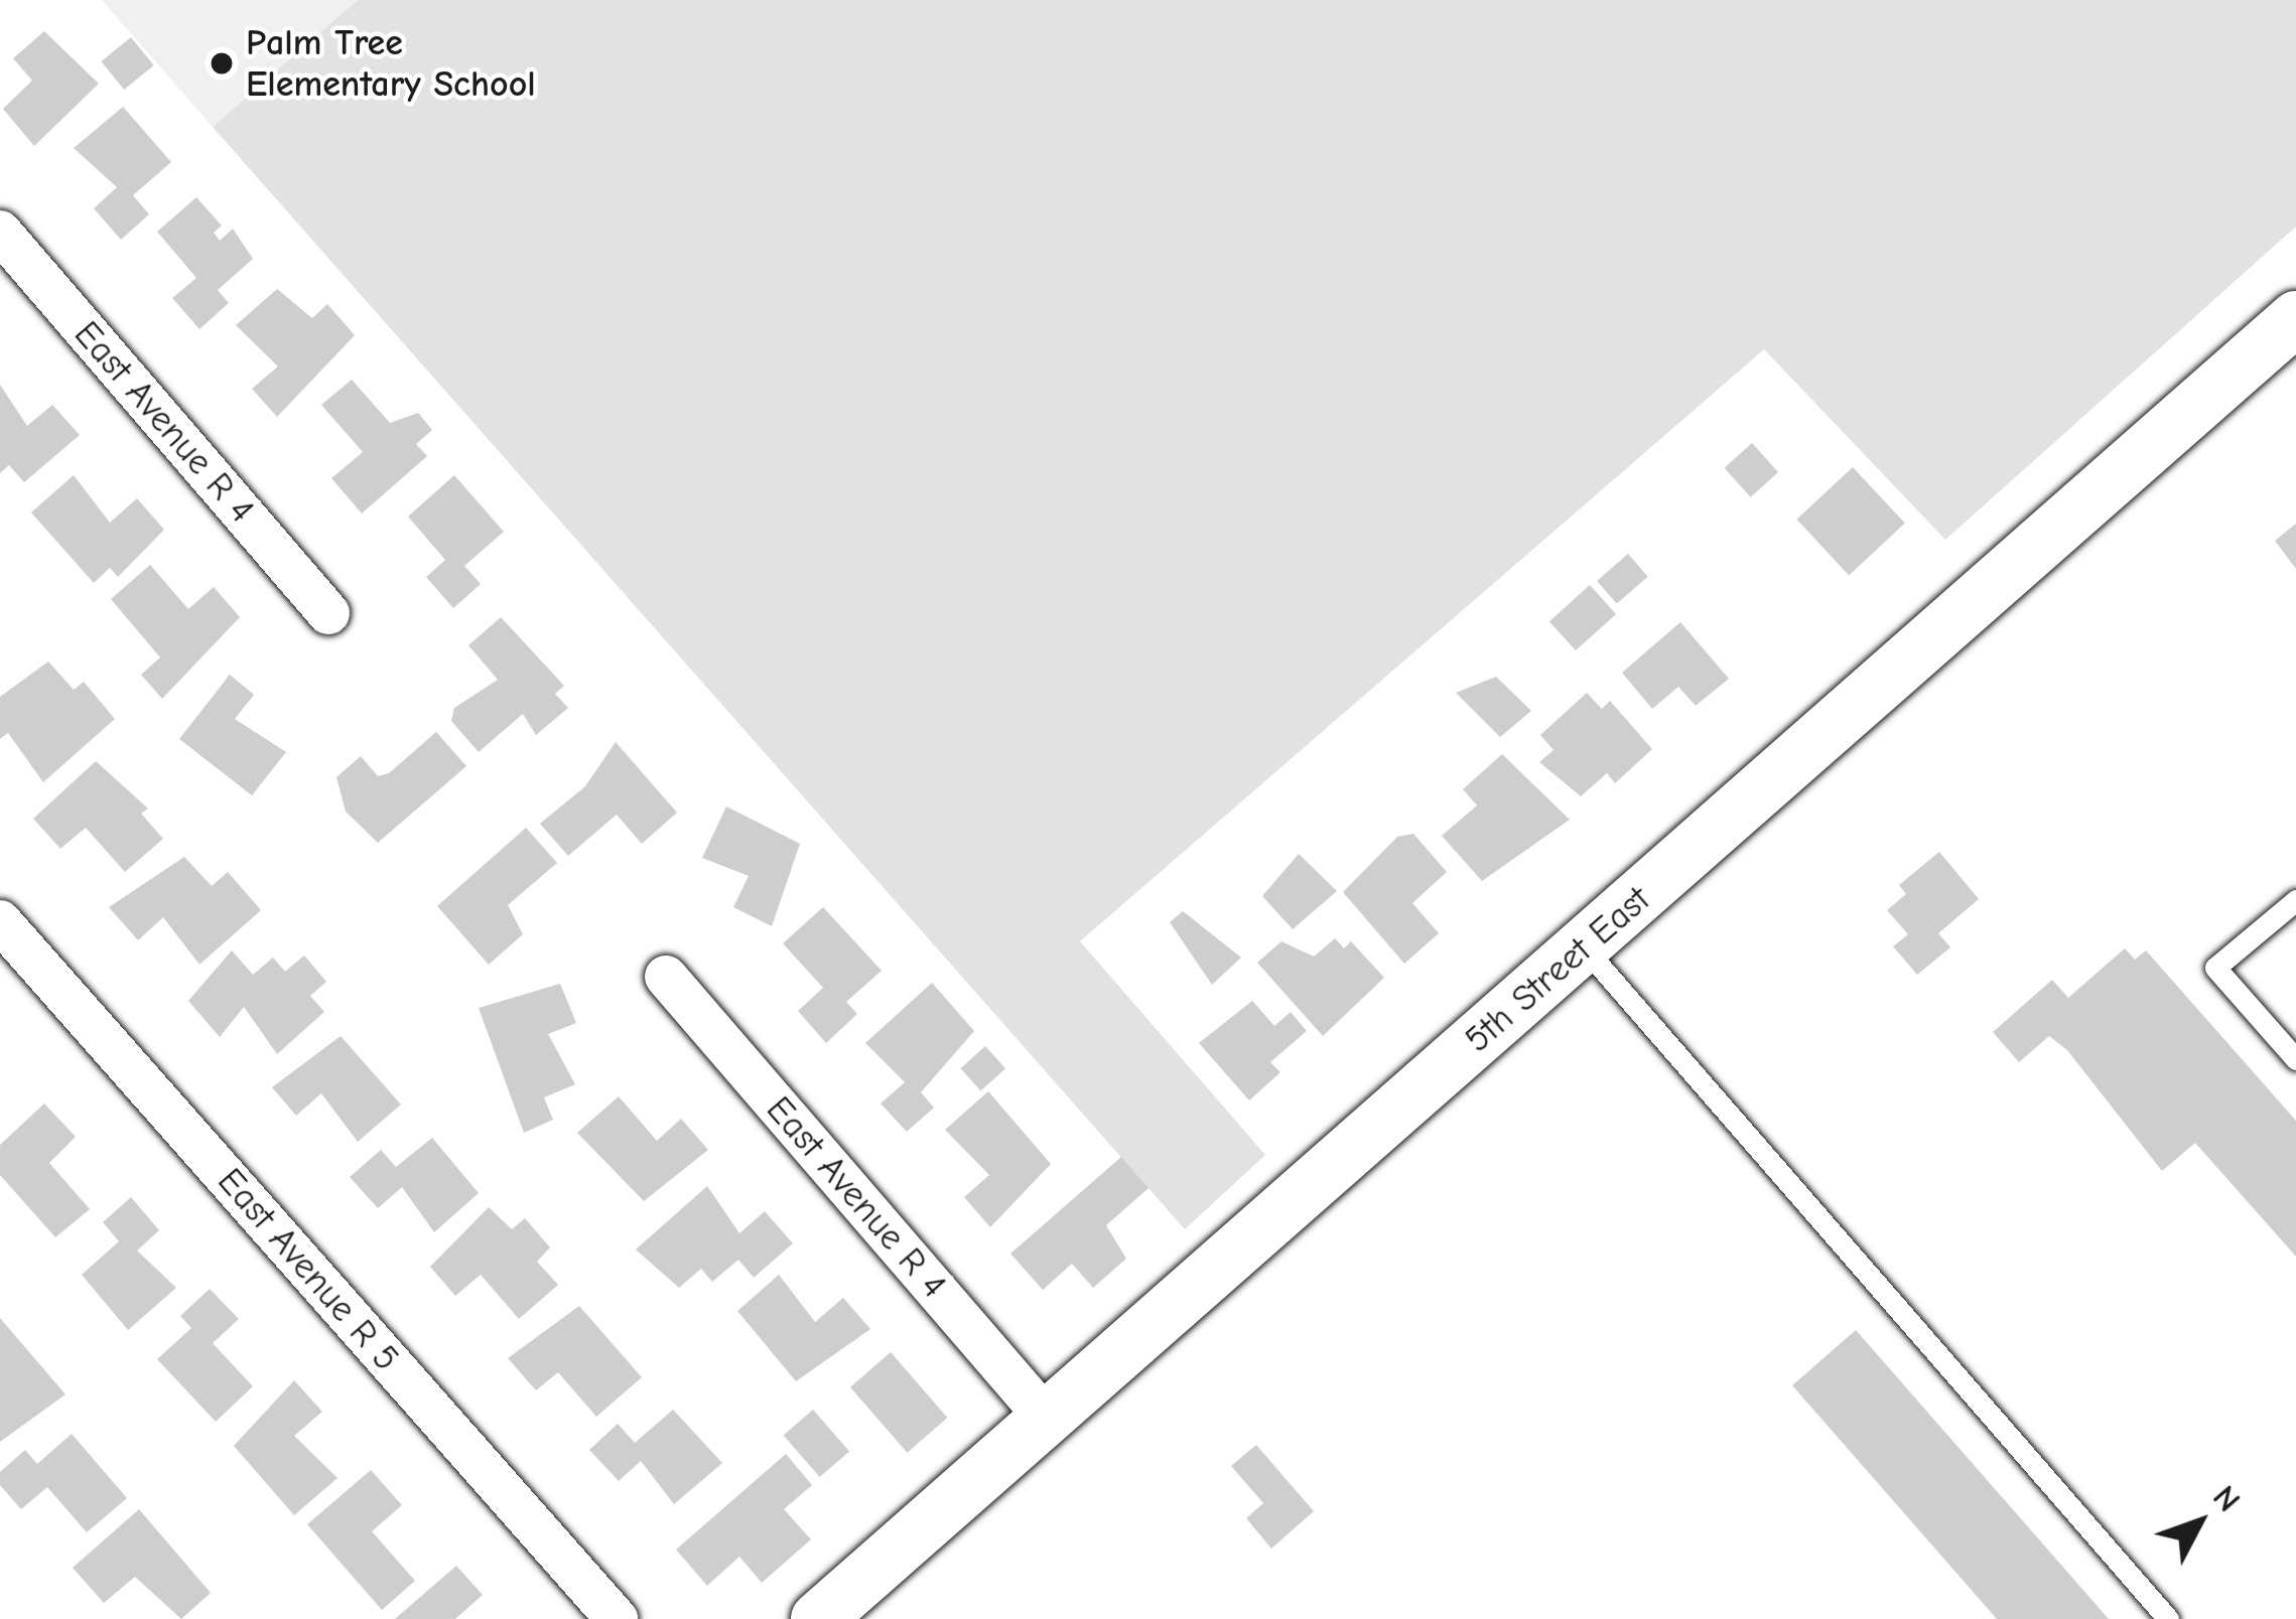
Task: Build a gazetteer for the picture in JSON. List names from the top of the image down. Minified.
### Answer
{"streets":{"street":["East Avenue R 4","5th Street East","East Avenue R 5"]},"crossings":[["East Avenue R 4","5th Street East"]],"places":["Palm Tree Elementary School"],"north":"top right"}
